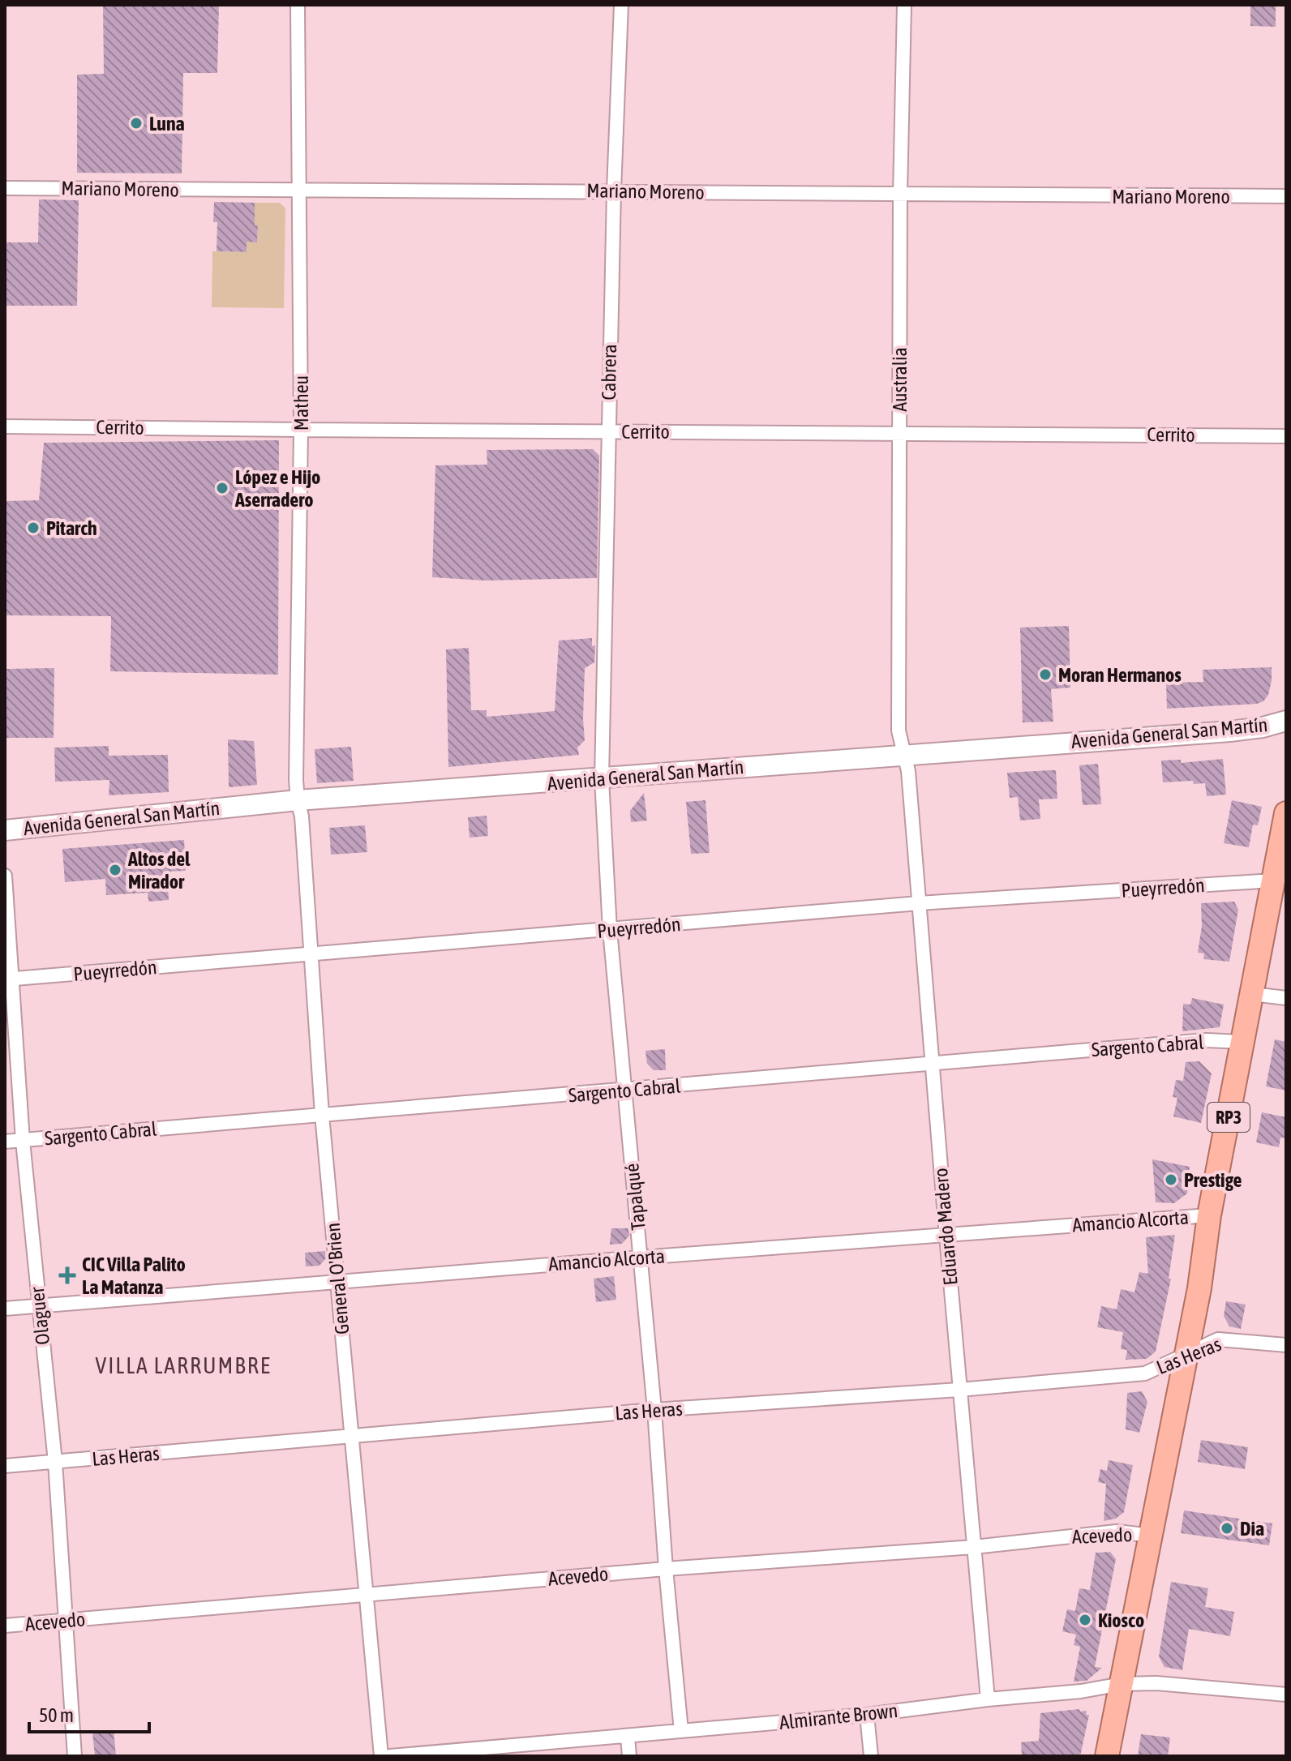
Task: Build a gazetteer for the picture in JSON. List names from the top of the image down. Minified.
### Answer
{"streets":{"highway":["RP3"],"main road":["Avenida General San Martín"],"street":["Mariano Moreno","Cabrera","Australia","Matheu","Cerrito","Pueyrredón","Sargento Cabral","Tapalqué","Amancio Alcorta","Eduardo Madero","General O'Brien","Olaguer","Las Heras","Acevedo","Almirante Brown"]},"crossings":[["Mariano Moreno","Cabrera"],["Mariano Moreno","Australia"],["Mariano Moreno","Matheu"],["Cabrera","Cerrito"],["Cabrera","Avenida General San Martín"],["Cabrera","Tapalqué"],["Australia","Cerrito"],["Australia","Avenida General San Martín"],["Australia","Eduardo Madero"],["Matheu","Cerrito"],["Matheu","Avenida General San Martín"],["Matheu","General O'Brien"],["Avenida General San Martín","Tapalqué"],["Avenida General San Martín","Eduardo Madero"],["Avenida General San Martín","General O'Brien"],["Pueyrredón","RP3"],["Pueyrredón","Tapalqué"],["Pueyrredón","Eduardo Madero"],["Pueyrredón","General O'Brien"],["Pueyrredón","Olaguer"],["Sargento Cabral","RP3"],["Sargento Cabral","Tapalqué"],["Sargento Cabral","Eduardo Madero"],["Sargento Cabral","General O'Brien"],["Sargento Cabral","Olaguer"],["RP3","Amancio Alcorta"],["RP3","Las Heras"],["RP3","Acevedo"],["RP3","Almirante Brown"],["Tapalqué","Amancio Alcorta"],["Tapalqué","Las Heras"],["Tapalqué","Acevedo"],["Tapalqué","Almirante Brown"],["Amancio Alcorta","Eduardo Madero"],["Amancio Alcorta","General O'Brien"],["Amancio Alcorta","Olaguer"],["Eduardo Madero","Las Heras"],["Eduardo Madero","Acevedo"],["Eduardo Madero","Almirante Brown"],["General O'Brien","Las Heras"],["General O'Brien","Acevedo"],["Olaguer","Las Heras"],["Olaguer","Acevedo"]],"districts":["VILLA LARRUMBRE"],"places":{"other":["Luna","López e Hijo Aserradero","Pitarch","Moran Hermanos","Altos del Mirador","Prestige","Dia","Kiosco"],"health":["CIC Villa Palito La Matanza"]},"scale_bar":"50 m"}
